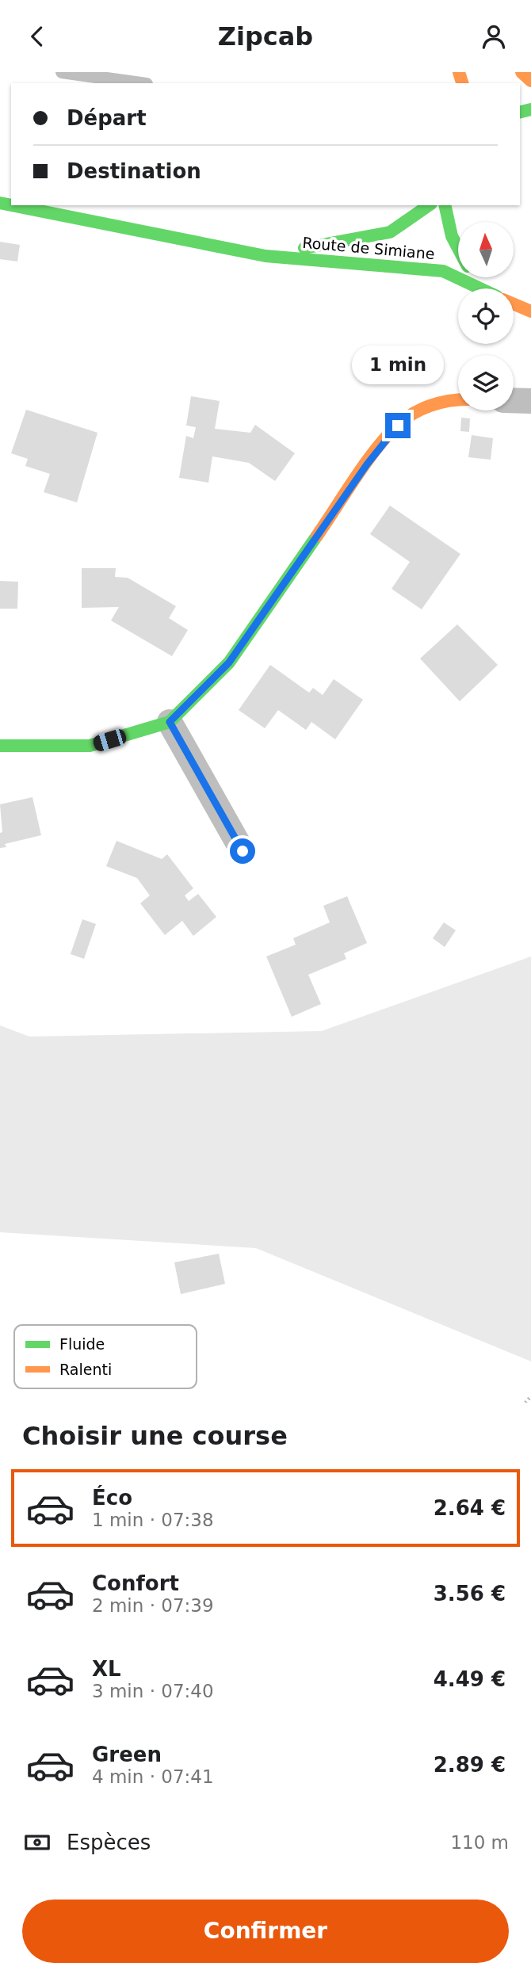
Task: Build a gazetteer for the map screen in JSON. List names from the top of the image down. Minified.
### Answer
{"streets":{"main road":["Route de Simiane"]},"legend":["Fluide","Ralenti"],"north":"top","page":{"header":"Zipcab","banner":["Départ","Destination"],"bubble":"1 min","heading":"Choisir une course","list":[{"name":"Éco","note":"1 min · 07:38","value":"2.64 €"},{"name":"Confort","note":"2 min · 07:39","value":"3.56 €"},{"name":"XL","note":"3 min · 07:40","value":"4.49 €"},{"name":"Green","note":"4 min · 07:41","value":"2.89 €"}],"pay":["Espèces","110 m"],"buttons":"Confirmer"}}
